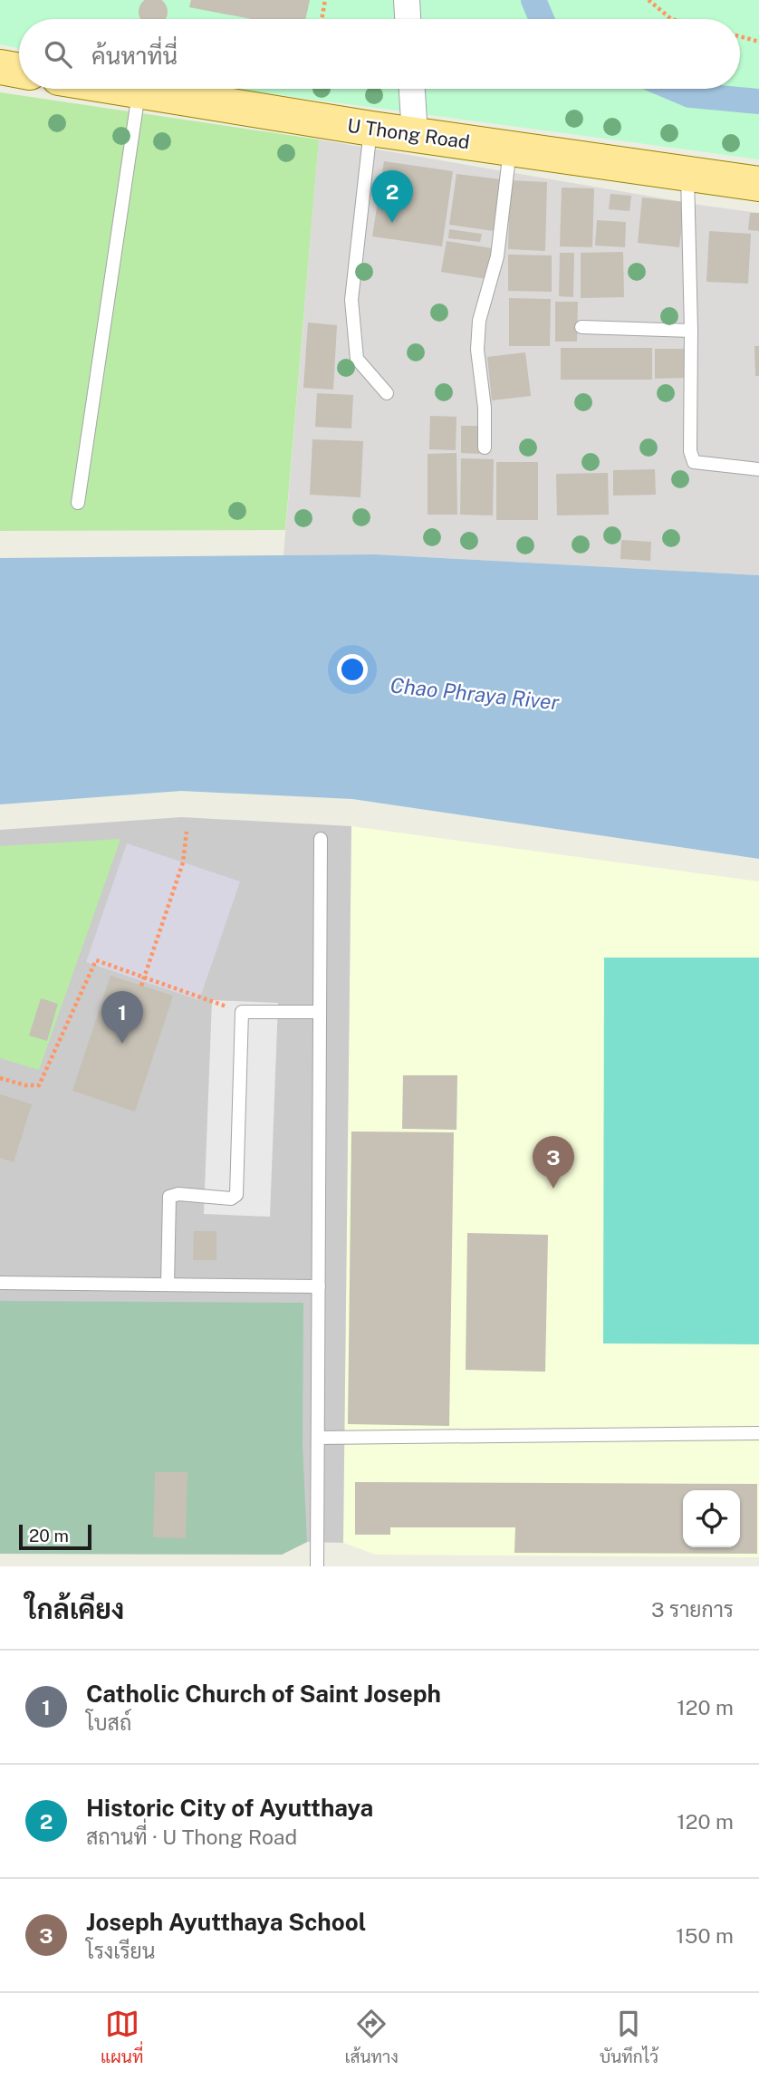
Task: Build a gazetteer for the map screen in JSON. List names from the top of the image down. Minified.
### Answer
{"streets":{"main road":["U Thong Road"]},"water":["Chao Phraya River"],"scale_bar":"20 m","page":{"search":"ค้นหาที่นี่","pins":["2","1","3"],"scale":"20 m","heading":["ใกล้เคียง","3 รายการ"],"list":[{"mark":"1","name":"Catholic Church of Saint Joseph","note":"โบสถ์","value":"120 m"},{"mark":"2","name":"Historic City of Ayutthaya","note":"สถานที่ · U Thong Road","value":"120 m"},{"mark":"3","name":"Joseph Ayutthaya School","note":"โรงเรียน","value":"150 m"}],"nav":["แผนที่","เส้นทาง","บันทึกไว้"]}}
